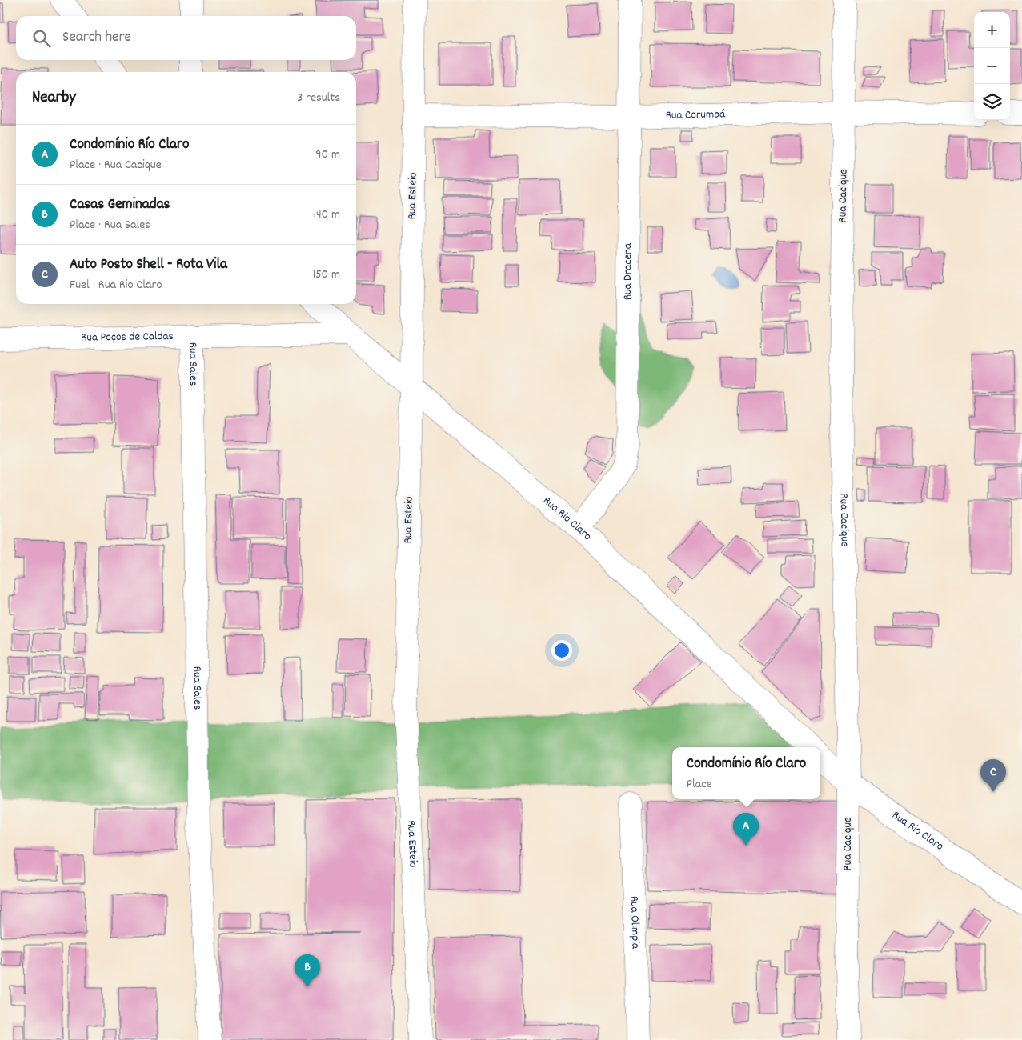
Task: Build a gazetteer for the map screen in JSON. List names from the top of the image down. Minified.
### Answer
{"streets":{"street":["Rua Corumbá","Rua Esteio","Rua Cacique","Rua Dracena","Rua Poços de Caldas","Rua Sales","Rua Rio Claro","Rua Olimpia"]},"crossings":[["Rua Corumbá","Rua Esteio"],["Rua Corumbá","Rua Cacique"],["Rua Corumbá","Rua Dracena"],["Rua Esteio","Rua Rio Claro"],["Rua Cacique","Rua Rio Claro"],["Rua Dracena","Rua Rio Claro"],["Rua Poços de Caldas","Rua Sales"],["Rua Poços de Caldas","Rua Rio Claro"]],"page":{"map_buttons":["+","−"],"search":"Search here","heading":["Nearby","3 results"],"list":[{"mark":"A","name":"Condomínio Río Claro","note":"Place · Rua Cacique","value":"90 m"},{"mark":"B","name":"Casas Geminadas","note":"Place · Rua Sales","value":"140 m"},{"mark":"C","name":"Auto Posto Shell - Rota Vila","note":"Fuel · Rua Rio Claro","value":"150 m"}],"popup":["Condomínio Río Claro","Place"],"pins":["C","A","B"]}}
